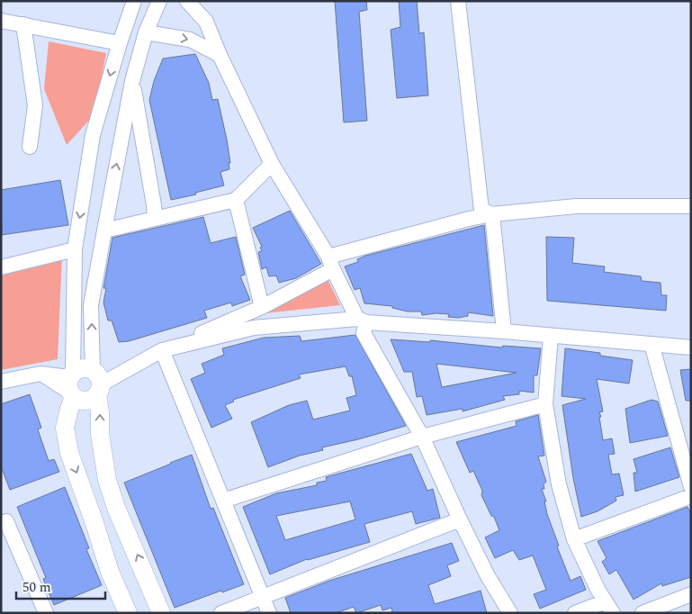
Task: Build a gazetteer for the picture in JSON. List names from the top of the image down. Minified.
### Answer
{"scale_bar":"50 m"}
